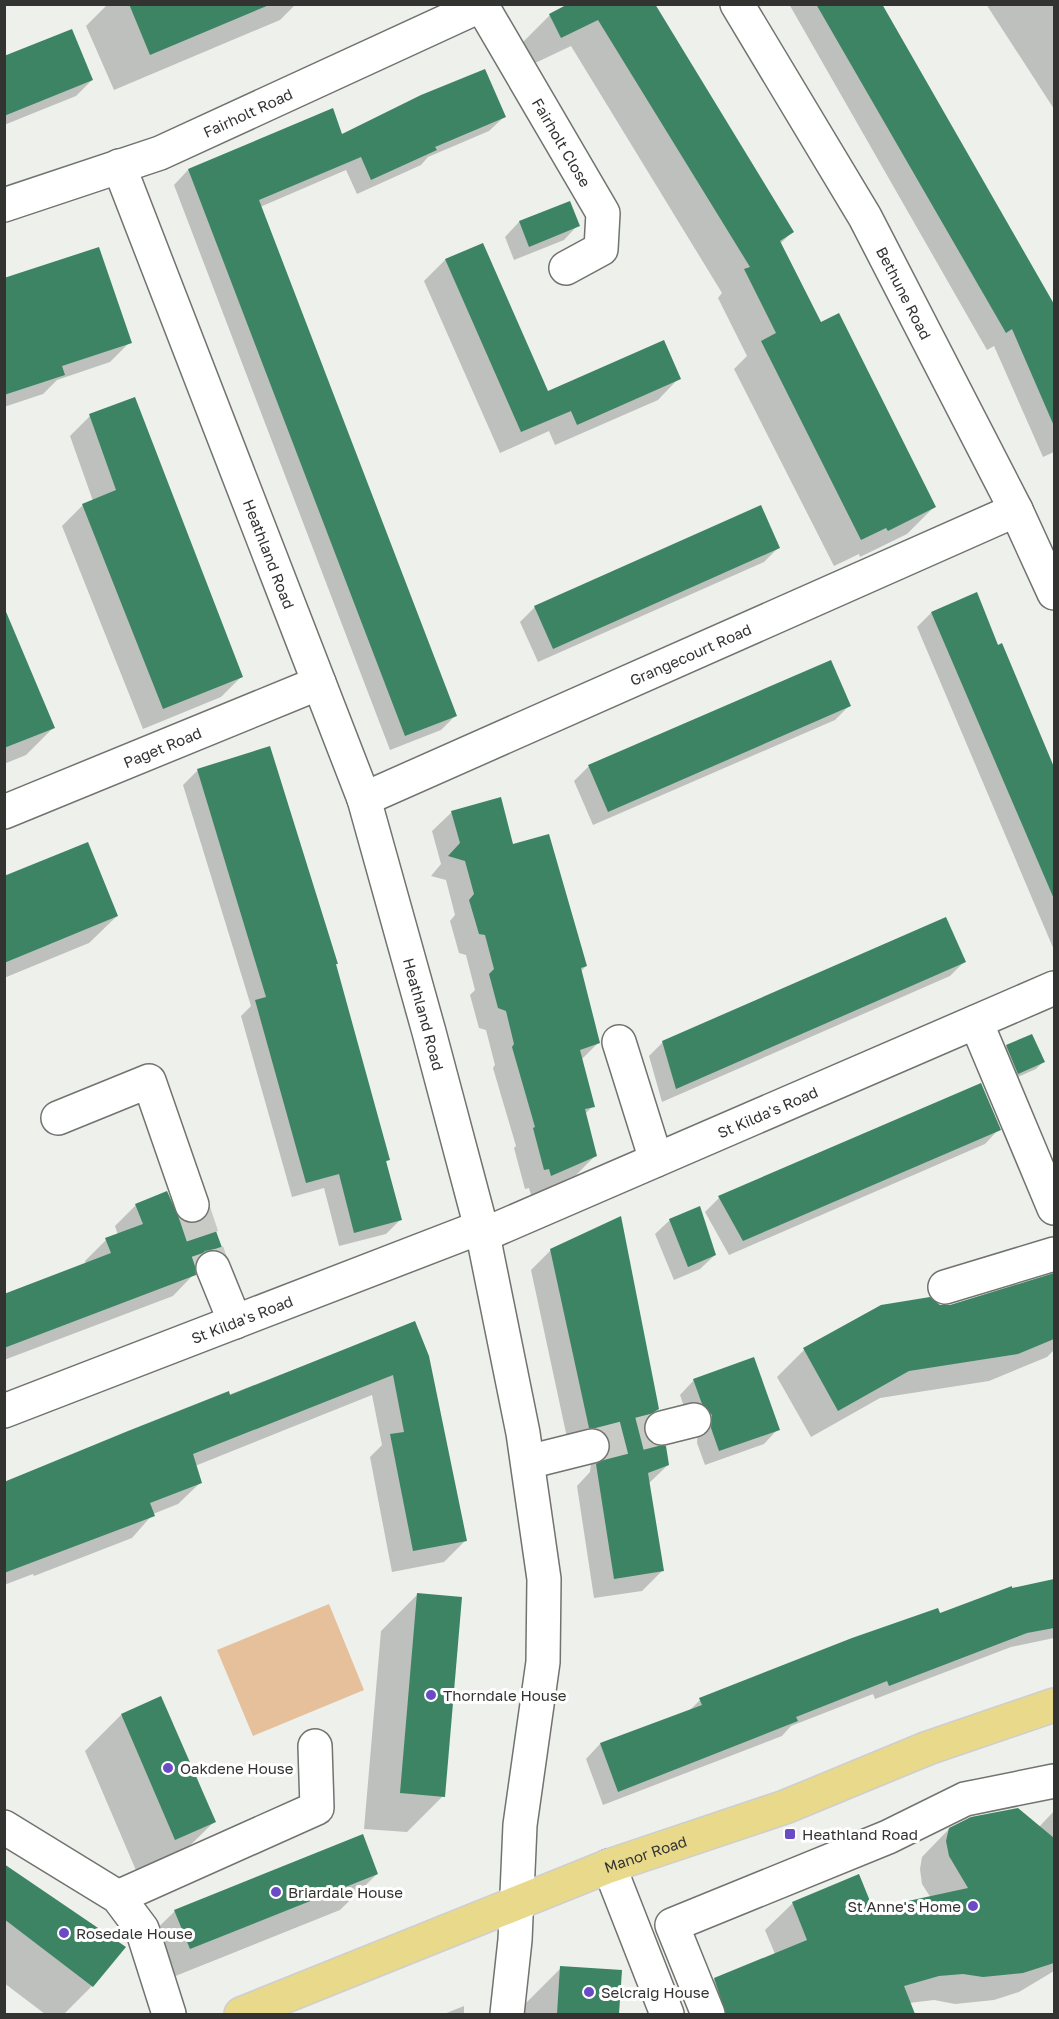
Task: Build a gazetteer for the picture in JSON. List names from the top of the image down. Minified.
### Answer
{"streets":{"main road":["Manor Road"],"street":["Fairholt Road","Fairholt Close","Bethune Road","Heathland Road","Grangecourt Road","Paget Road","St Kilda's Road"]},"crossings":[["Fairholt Road","Fairholt Close"],["Fairholt Road","Heathland Road"],["Bethune Road","Grangecourt Road"],["Heathland Road","Grangecourt Road"],["Heathland Road","Paget Road"],["Heathland Road","St Kilda's Road"],["Heathland Road","Manor Road"]],"places":{"other":["Thorndale House","Oakdene House","Briardale House","St Anne's Home","Rosedale House","Selcraig House"],"transit":["Heathland Road"]}}
